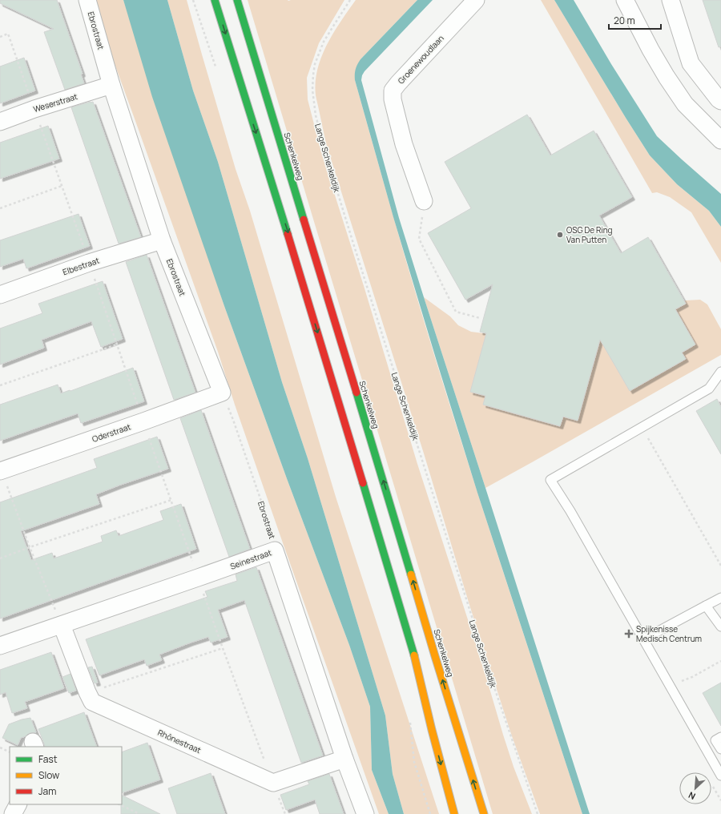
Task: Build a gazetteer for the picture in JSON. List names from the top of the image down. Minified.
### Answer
{"streets":{"main road":["Schenkelweg"],"street":["Ebrostraat","Groenewoudlaan","Weserstraat","Elbestraat","Oderstraat","Seinestraat","Rhônestraat"],"path":["Lange Schenkeldijk"]},"crossings":[["Ebrostraat","Weserstraat"],["Ebrostraat","Elbestraat"],["Ebrostraat","Oderstraat"],["Ebrostraat","Seinestraat"],["Seinestraat","Rhônestraat"]],"places":{"other":["OSG De Ring Van Putten"],"health":["Spijkenisse Medisch Centrum"]},"legend":["Fast","Slow","Jam"],"scale_bar":"20 m","north":"bottom left"}
